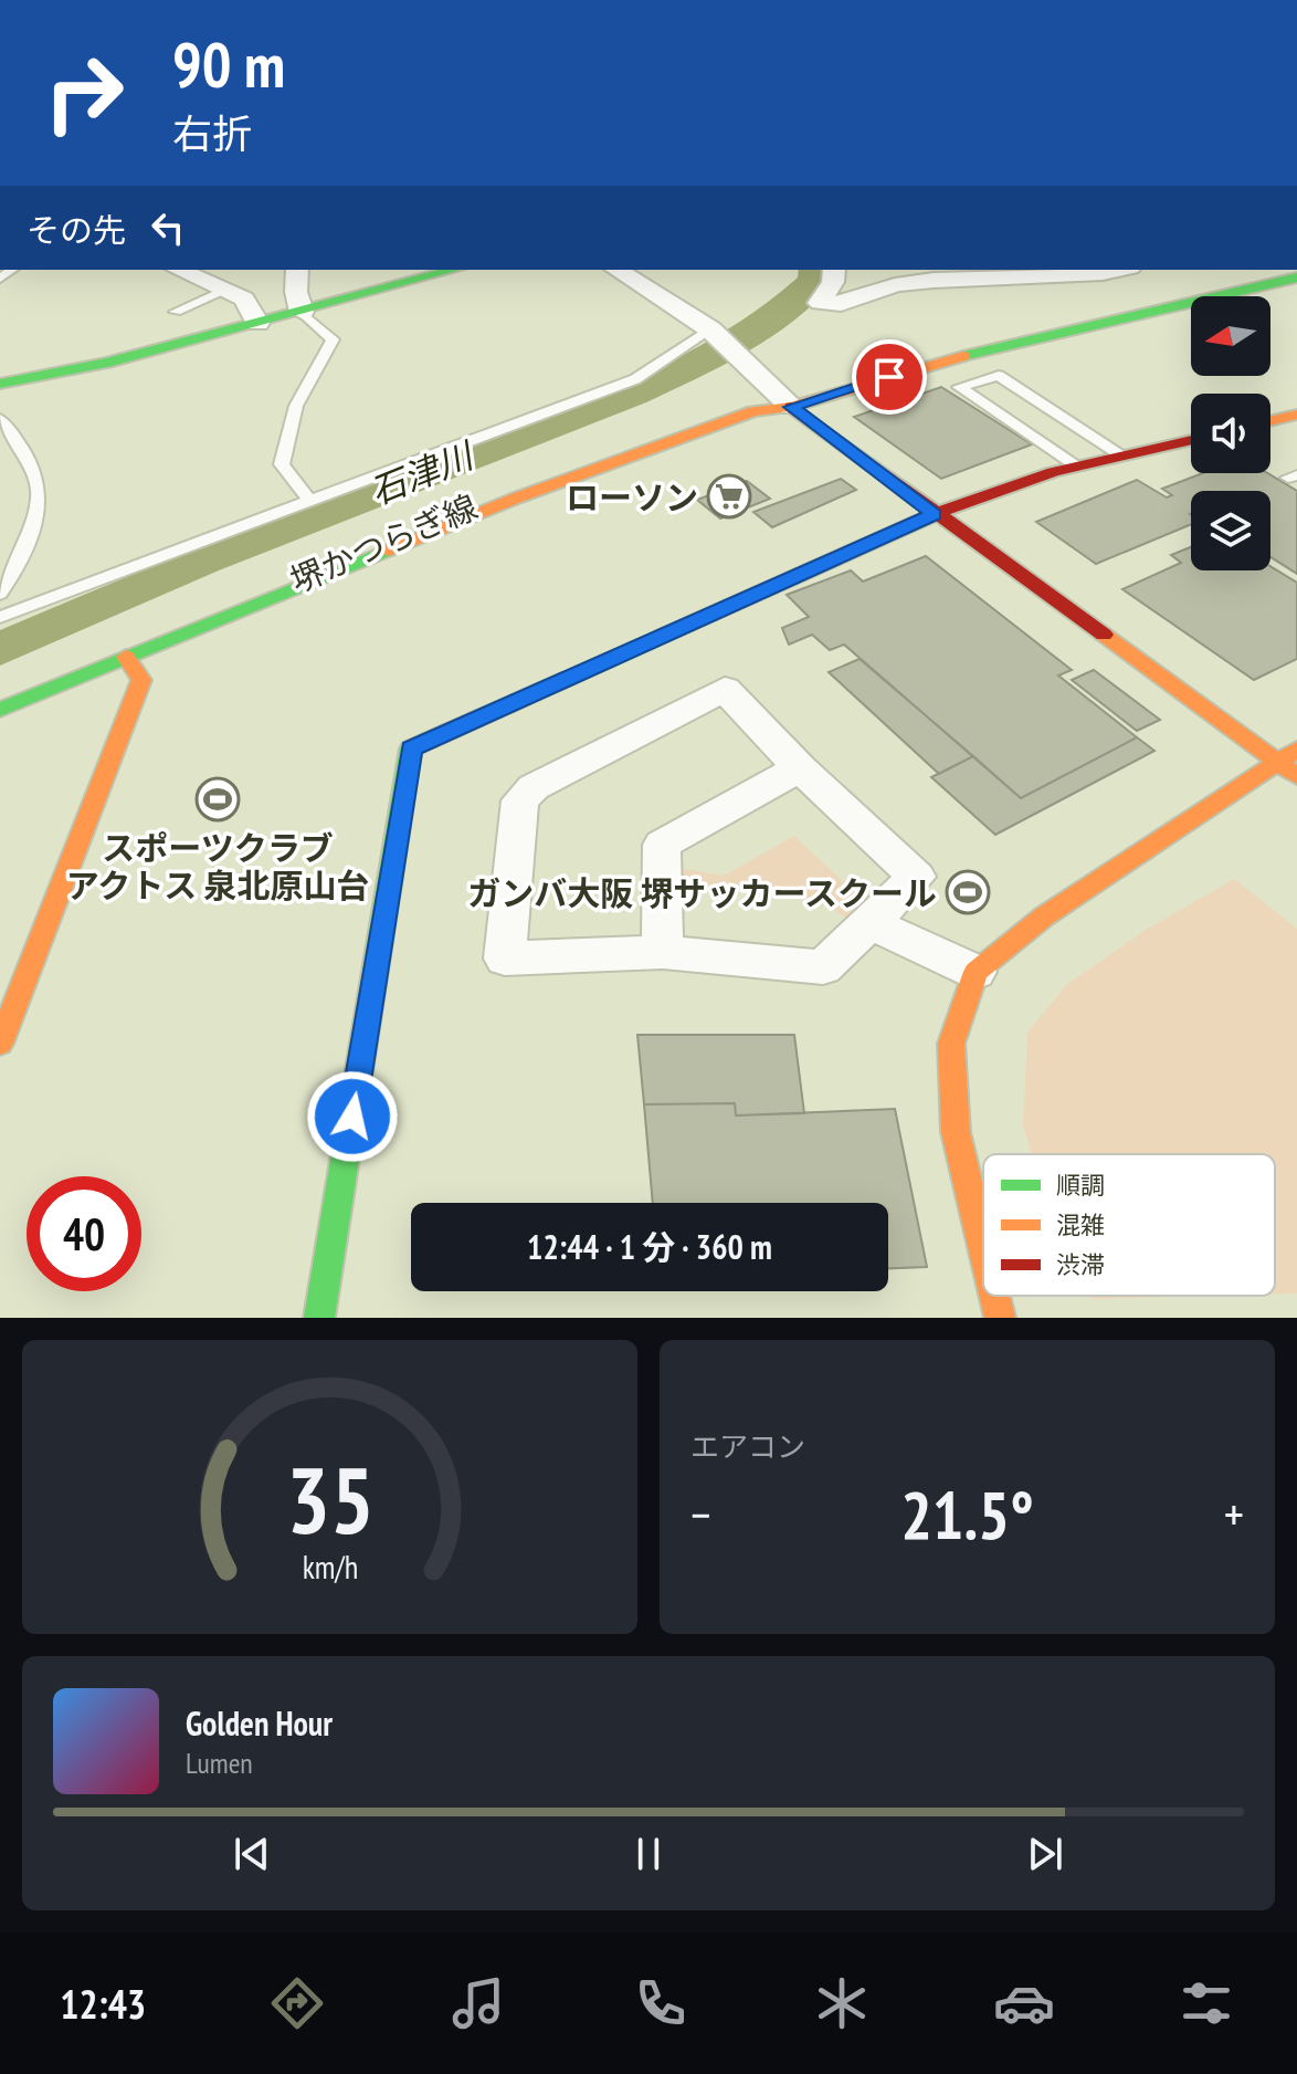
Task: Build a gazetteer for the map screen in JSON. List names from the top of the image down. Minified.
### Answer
{"streets":{"street":["堺かつらぎ線"]},"water":["石津川"],"places":{"supermarket":["ローソン"],"sports":["スポーツクラブ アクトス 泉北原山台","ガンバ大阪 堺サッカースクール"]},"legend":["順調","混雑","渋滞"],"north":"left","page":{"turn":["90 m","右折"],"then":"その先","limit":"40","trip":"12:44 · 1 分 · 360 m","tile":"エアコン","heat":["−","21.5°","+"],"song":["Golden Hour","Lumen"],"tabs":"12:43","gauge":["35","km/h"]}}
